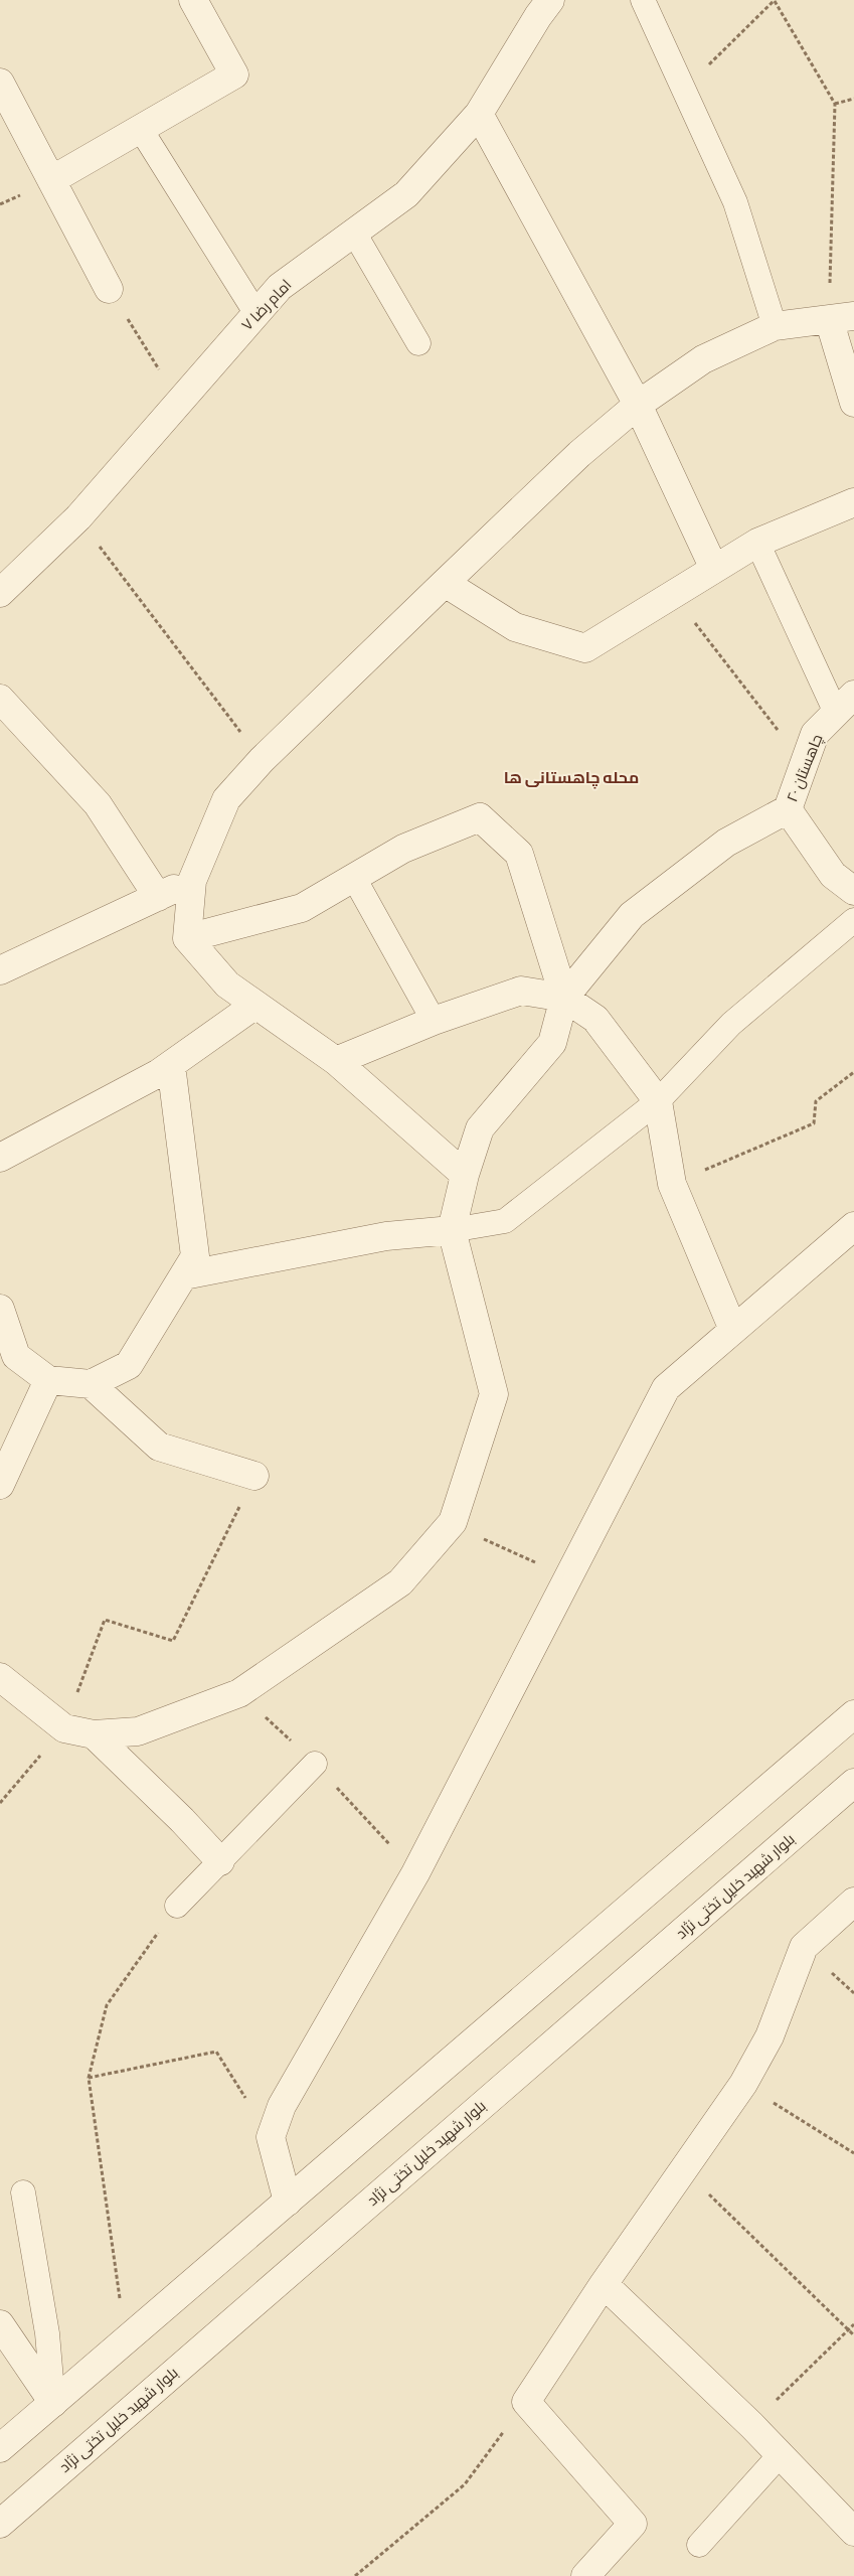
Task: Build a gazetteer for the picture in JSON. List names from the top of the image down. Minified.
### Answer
{"streets":{"street":["امام رضا ۷","چاهستان ۲۰","بلوار شهید خلیل تختی نژاد"]},"districts":["محله چاهستانی ها"]}
